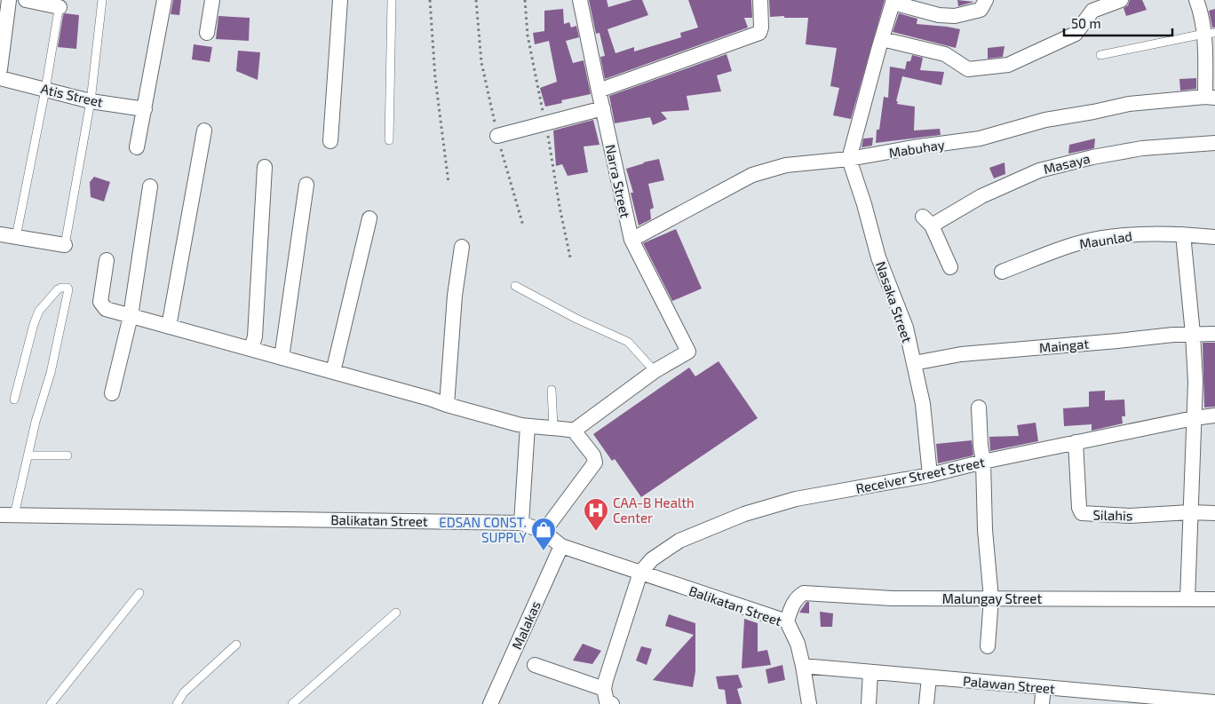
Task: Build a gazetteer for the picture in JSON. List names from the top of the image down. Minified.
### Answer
{"streets":{"street":["Atis Street","Mabuhay","Masaya","Narra Street","Maunlad","Nasaka Street","Maingat","Receiver Street Street","Silahis","Balikatan Street","Malungay Street","Malakas","Palawan Street"]},"crossings":[["Mabuhay","Narra Street"],["Mabuhay","Nasaka Street"],["Nasaka Street","Maingat"],["Nasaka Street","Receiver Street Street"],["Receiver Street Street","Silahis"],["Receiver Street Street","Balikatan Street"],["Balikatan Street","Malungay Street"],["Balikatan Street","Malakas"],["Balikatan Street","Palawan Street"]],"places":{"hospital":["CAA-B Health Center"],"shop":["EDSAN CONST. SUPPLY"]},"scale_bar":"50 m"}
